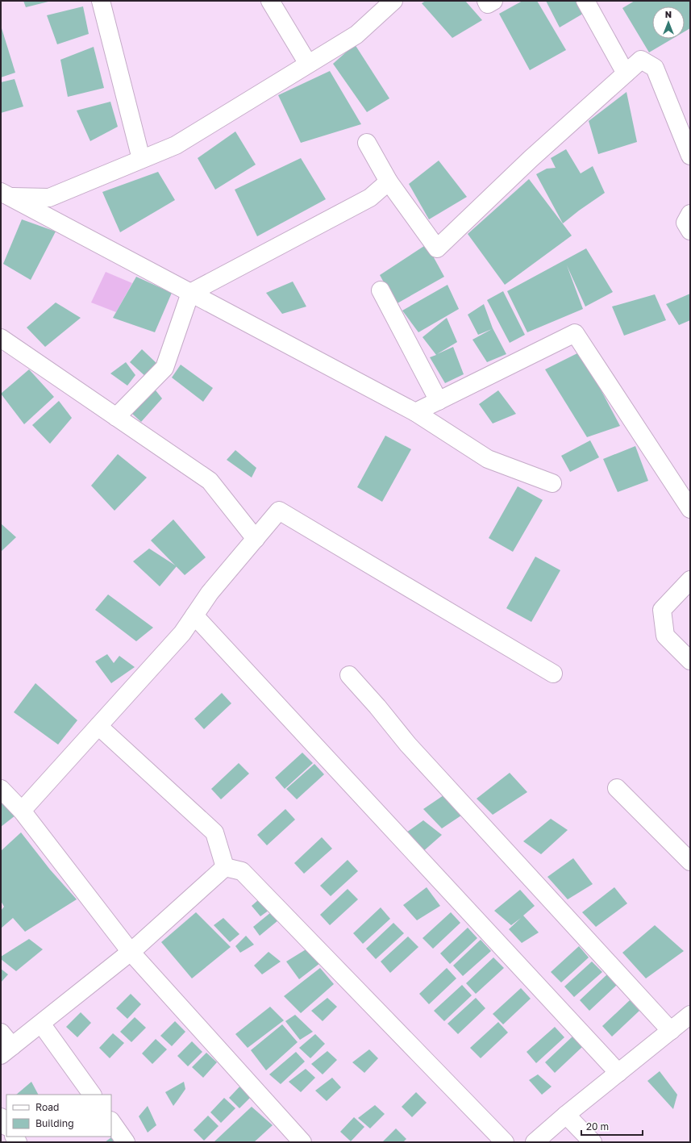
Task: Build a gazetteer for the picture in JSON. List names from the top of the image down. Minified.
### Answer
{"legend":["Road","Building"],"scale_bar":"20 m","north":"top"}
